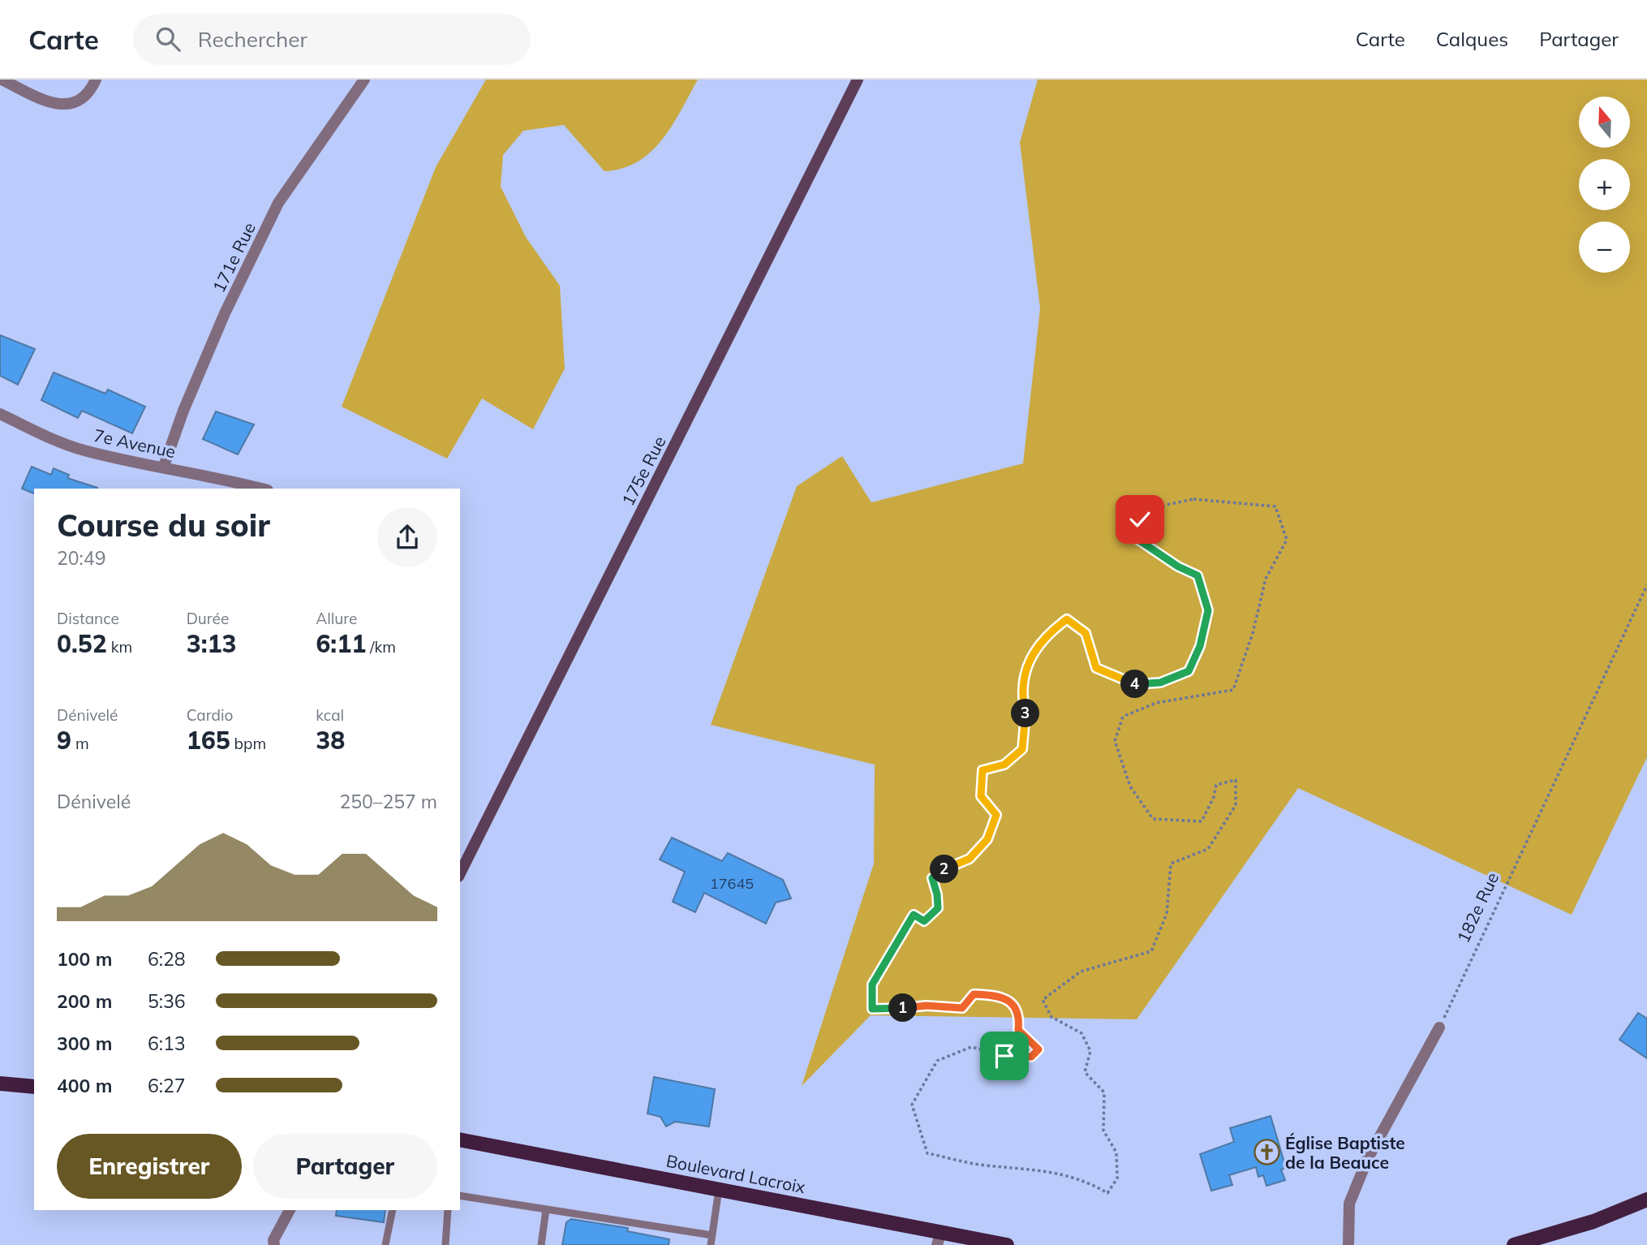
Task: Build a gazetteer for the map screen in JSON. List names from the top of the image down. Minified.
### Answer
{"streets":{"main road":["Boulevard Lacroix"],"street":["171e Rue","7e Avenue","175e Rue"],"path":["182e Rue"]},"crossings":[["171e Rue","7e Avenue"]],"places":{"church":["Église Baptiste de la Beauce"]},"house_numbers":["17645"],"north":"top","page":{"header":"Carte","search":"Rechercher","nav":["Carte","Calques","Partager"],"map_buttons":["+","−"],"heading":["Course du soir","20:49"],"stats":[["Distance","0.52 km"],["Durée","3:13"],["Allure","6:11 /km"],["Dénivelé","9 m"],["Cardio","165 bpm"],["kcal","38"]],"pins":["4","3","2","1"],"chart":["Dénivelé","250–257 m"],"list":[{"name":"100 m","note":"6:28"},{"name":"200 m","note":"5:36"},{"name":"300 m","note":"6:13"},{"name":"400 m","note":"6:27"}],"buttons":["Enregistrer","Partager"]}}
